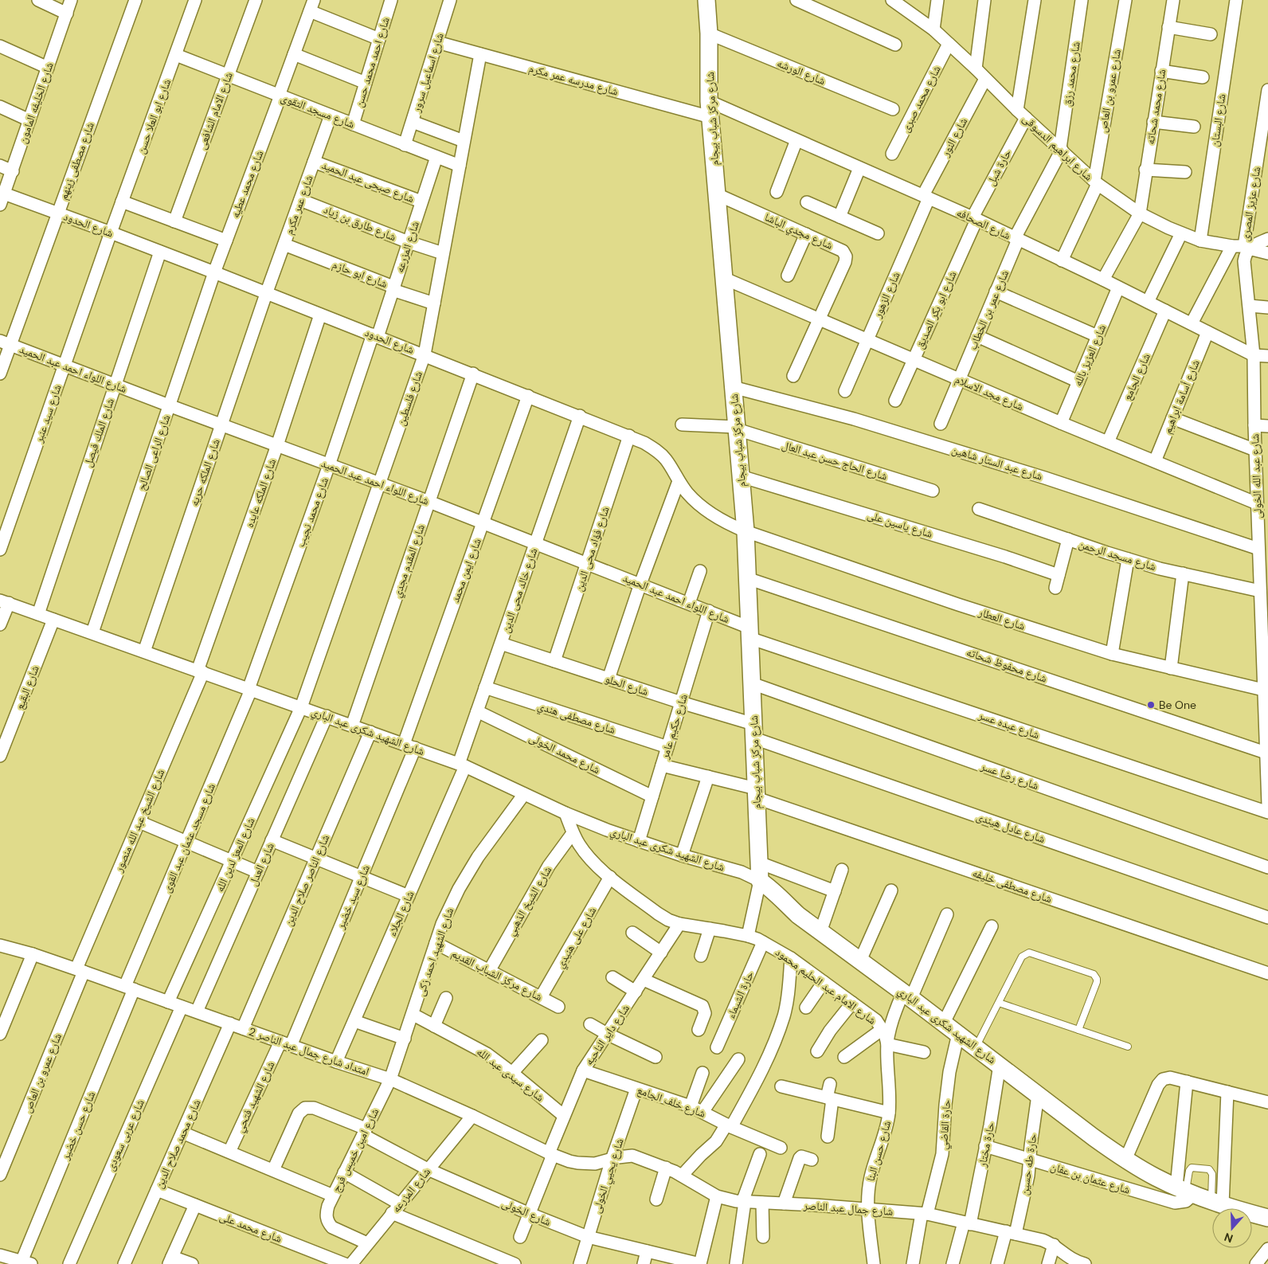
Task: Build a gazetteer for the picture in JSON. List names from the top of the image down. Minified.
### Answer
{"streets":{"main road":["شارع مركز شباب بيجام","شارع الشهيد شكرى عبد الباري"],"street":["شارع احمد محمد حسن","شارع الورشه","شارع اسماعيل سرور","شارع محمد رزق","شارع مدرسه عمر مكرم","شارع عمرو بن العاص","شارع محمد صبرى","شارع الخليفه المامون","شارع محمد شحاته","شارع الامام الشافعى","شارع مسجد التقوى","شارع ابو العلا حسن","شارع البستان","شارع النور","شارع ابراهيم الدسوقى","شارع مصطفى زينهم","حارة شبل","شارع صبحى عبد الحميد","شارع محمد عطيه","شارع عزيز المصرى","شارع عمر مكرم","شارع طارق بن زياد","شارع الصحافه","شارع الحدود","شارع مجدي الباشا","شارع المزرعه","شارع ابو حازم","شارع الزهور","شارع ابو بكر الصديق","شارع عمر بن الخطاب","شارع العزيز بالله","شارع اللواء احمد عبد الحميد","شارع الجامع","شارع مجد الاسلام","شارع أسامة ابراهيم","شارع فلسطين","شارع سيد عنبر","شارع الملك فيصل","شارع الراعى الصالح","شارع الحاج حسن عبد العال","شارع عبد الستار شاهين","شارع الملكه حريه","شارع عبد الله الخولى","شارع الملكه عايده","شارع محمد نجيب","شارع ياسين على","شارع فؤاد محى الدين","شارع مسجد الرحمن","شارع المقدم مجدي","شارع ايمن محمد","شارع خالد محى الدين","شارع العطار","شارع محفوظ شحاته","شارع الحلو","شارع البقيع","شارع مصطفى هندي","شارع عبده عسر","شارع حكيم عامر","شارع محمد الخولى","شارع رضا عسر","شارع الشيخ عبد الله منصور","شارع عادل هيندى","شارع مسجد عثمان عبد القوى","شارع المعز لدين الله","شارع العدل","شارع الناصر صلاح الدين","شارع مصطفى خليفه","شارع سيد خضير","شارع الشيخ الذهبي","شارع الجلاء","شارع على هنيدي","شارع الشهيد احمد زكى","شارع مركز الشباب القديم","شارع الامام عبد الحليم محمود","حارة الشيماء","شارع داير الناحيه","امتداد شارع جمال عبد الناصر 2","شارع سيدى عبد الله","شارع الشهيد فتحي","شارع خلف الجامع","حارة القاضي","شارع حسن خضير","شارع عربى سعودى","شارع محمد صلاح الدين","حارة مختار","شارع امين خميس فرج","شارع حسن البنا","حارة طه حسين","شارع يحيي الخولى","شارع عثمان بن عفان","شارع جمال عبد الناصر","شارع الخولى","شارع محمد على"]},"crossings":[["شارع احمد محمد حسن","شارع مسجد التقوى"],["شارع الورشه","شارع مركز شباب بيجام"],["شارع اسماعيل سرور","شارع مدرسه عمر مكرم"],["شارع اسماعيل سرور","شارع مسجد التقوى"],["شارع محمد رزق","شارع ابراهيم الدسوقى"],["شارع محمد رزق","شارع عمر بن الخطاب"],["شارع مدرسه عمر مكرم","شارع مركز شباب بيجام"],["شارع مدرسه عمر مكرم","شارع الصحافه"],["شارع مدرسه عمر مكرم","شارع فلسطين"],["شارع عمرو بن العاص","شارع ابراهيم الدسوقى"],["شارع عمرو بن العاص","شارع الصحافه"],["شارع عمرو بن العاص","شارع الشيخ عبد الله منصور"],["شارع عمرو بن العاص","امتداد شارع جمال عبد الناصر 2"],["شارع محمد صبرى","شارع ابراهيم الدسوقى"],["شارع الخليفه المامون","شارع الحدود"],["شارع محمد شحاته","شارع ابراهيم الدسوقى"],["شارع الامام الشافعى","شارع مسجد التقوى"],["شارع مسجد التقوى","شارع ابو العلا حسن"],["شارع مسجد التقوى","شارع محمد عطيه"],["شارع مسجد التقوى","شارع عمر مكرم"],["شارع مسجد التقوى","شارع المزرعه"],["شارع مسجد التقوى","شارع فلسطين"],["شارع ابو العلا حسن","شارع الحدود"],["شارع ابو العلا حسن","شارع سيد عنبر"],["شارع مركز شباب بيجام","شارع الصحافه"],["شارع مركز شباب بيجام","شارع الحدود"],["شارع مركز شباب بيجام","شارع مجدي الباشا"],["شارع مركز شباب بيجام","شارع اللواء احمد عبد الحميد"],["شارع مركز شباب بيجام","شارع مجد الاسلام"],["شارع مركز شباب بيجام","شارع الحاج حسن عبد العال"],["شارع مركز شباب بيجام","شارع عبد الستار شاهين"],["شارع مركز شباب بيجام","شارع ياسين على"],["شارع مركز شباب بيجام","شارع العطار"],["شارع مركز شباب بيجام","شارع محفوظ شحاته"],["شارع مركز شباب بيجام","شارع الحلو"],["شارع مركز شباب بيجام","شارع عبده عسر"],["شارع مركز شباب بيجام","شارع الشهيد شكرى عبد الباري"],["شارع مركز شباب بيجام","شارع رضا عسر"],["شارع مركز شباب بيجام","شارع عادل هيندى"],["شارع مركز شباب بيجام","شارع مصطفى خليفه"],["شارع البستان","شارع ابراهيم الدسوقى"],["شارع النور","شارع ابراهيم الدسوقى"],["شارع النور","شارع الصحافه"],["شارع النور","شارع الزهور"],["شارع ابراهيم الدسوقى","حارة شبل"],["شارع ابراهيم الدسوقى","شارع عزيز المصرى"],["شارع ابراهيم الدسوقى","شارع عمر بن الخطاب"],["شارع ابراهيم الدسوقى","شارع عبد الله الخولى"],["شارع مصطفى زينهم","شارع الحدود"],["شارع مصطفى زينهم","شارع اللواء احمد عبد الحميد"],["حارة شبل","شارع الصحافه"],["حارة شبل","شارع ابو بكر الصديق"],["شارع صبحى عبد الحميد","شارع عمر مكرم"],["شارع صبحى عبد الحميد","شارع المزرعه"],["شارع محمد عطيه","شارع الحدود"],["شارع محمد عطيه","شارع الراعى الصالح"],["شارع عزيز المصرى","شارع عبد الله الخولى"],["شارع عمر مكرم","شارع طارق بن زياد"],["شارع عمر مكرم","شارع الحدود"],["شارع عمر مكرم","شارع ابو حازم"],["شارع عمر مكرم","شارع الملكه حريه"],["شارع طارق بن زياد","شارع المزرعه"],["شارع طارق بن زياد","شارع فلسطين"],["شارع الصحافه","شارع الزهور"],["شارع الصحافه","شارع ابو بكر الصديق"],["شارع الصحافه","شارع عمر بن الخطاب"],["شارع الصحافه","شارع العزيز بالله"],["شارع الصحافه","شارع الجامع"],["شارع الصحافه","شارع أسامة ابراهيم"],["شارع الصحافه","شارع عبد الله الخولى"],["شارع الحدود","شارع المزرعه"],["شارع الحدود","شارع فلسطين"],["شارع الحدود","شارع سيد عنبر"],["شارع الحدود","شارع الملك فيصل"],["شارع الحدود","شارع الراعى الصالح"],["شارع الحدود","شارع الملكه حريه"],["شارع الحدود","شارع الملكه عايده"],["شارع الحدود","شارع محمد نجيب"],["شارع الحدود","شارع فؤاد محى الدين"],["شارع الحدود","شارع المقدم مجدي"],["شارع الحدود","شارع ايمن محمد"],["شارع الحدود","شارع خالد محى الدين"],["شارع الحدود","شارع العطار"],["شارع مجدي الباشا","شارع مجد الاسلام"],["شارع المزرعه","شارع ابو حازم"],["شارع المزرعه","شارع محمد نجيب"],["شارع المزرعه","امتداد شارع جمال عبد الناصر 2"],["شارع المزرعه","شارع امين خميس فرج"],["شارع المزرعه","شارع الخولى"],["شارع ابو حازم","شارع فلسطين"],["شارع الزهور","شارع مجد الاسلام"],["شارع ابو بكر الصديق","شارع مجد الاسلام"],["شارع عمر بن الخطاب","شارع مجد الاسلام"],["شارع العزيز بالله","شارع مجد الاسلام"],["شارع اللواء احمد عبد الحميد","شارع فلسطين"],["شارع اللواء احمد عبد الحميد","شارع سيد عنبر"],["شارع اللواء احمد عبد الحميد","شارع الملك فيصل"],["شارع اللواء احمد عبد الحميد","شارع الراعى الصالح"],["شارع اللواء احمد عبد الحميد","شارع الملكه حريه"],["شارع اللواء احمد عبد الحميد","شارع الملكه عايده"],["شارع اللواء احمد عبد الحميد","شارع محمد نجيب"],["شارع اللواء احمد عبد الحميد","شارع فؤاد محى الدين"],["شارع اللواء احمد عبد الحميد","شارع المقدم مجدي"],["شارع اللواء احمد عبد الحميد","شارع ايمن محمد"],["شارع اللواء احمد عبد الحميد","شارع خالد محى الدين"],["شارع اللواء احمد عبد الحميد","شارع عبده عسر"],["شارع اللواء احمد عبد الحميد","شارع حكيم عامر"],["شارع الجامع","شارع مجد الاسلام"],["شارع مجد الاسلام","شارع أسامة ابراهيم"],["شارع مجد الاسلام","شارع عبد الله الخولى"],["شارع فلسطين","شارع الشهيد شكرى عبد الباري"],["شارع فلسطين","شارع المعز لدين الله"],["شارع الملك فيصل","شارع الشهيد شكرى عبد الباري"],["شارع الراعى الصالح","شارع الشهيد شكرى عبد الباري"],["شارع عبد الستار شاهين","شارع عبد الله الخولى"],["شارع الملكه حريه","شارع الشهيد شكرى عبد الباري"],["شارع عبد الله الخولى","شارع مسجد الرحمن"],["شارع عبد الله الخولى","شارع العطار"],["شارع عبد الله الخولى","شارع محفوظ شحاته"],["شارع الملكه عايده","شارع الشهيد شكرى عبد الباري"],["شارع الملكه عايده","شارع الشيخ عبد الله منصور"],["شارع محمد نجيب","شارع الشهيد شكرى عبد الباري"],["شارع محمد نجيب","شارع مسجد عثمان عبد القوى"],["شارع فؤاد محى الدين","شارع الحلو"],["شارع المقدم مجدي","شارع الشهيد شكرى عبد الباري"],["شارع ايمن محمد","شارع الشهيد شكرى عبد الباري"],["شارع ايمن محمد","شارع سيد خضير"],["شارع خالد محى الدين","شارع الحلو"],["شارع خالد محى الدين","شارع مصطفى هندي"],["شارع خالد محى الدين","شارع الشهيد شكرى عبد الباري"],["شارع خالد محى الدين","شارع محمد الخولى"],["شارع خالد محى الدين","شارع الجلاء"],["شارع الحلو","شارع حكيم عامر"],["شارع الحلو","شارع عادل هيندى"],["شارع البقيع","شارع الشهيد شكرى عبد الباري"],["شارع مصطفى هندي","شارع حكيم عامر"],["شارع حكيم عامر","شارع الشهيد شكرى عبد الباري"],["شارع حكيم عامر","شارع محمد الخولى"],["شارع حكيم عامر","شارع مصطفى خليفه"],["شارع الشهيد شكرى عبد الباري","شارع الشيخ عبد الله منصور"],["شارع الشهيد شكرى عبد الباري","شارع مسجد عثمان عبد القوى"],["شارع الشهيد شكرى عبد الباري","شارع المعز لدين الله"],["شارع الشهيد شكرى عبد الباري","شارع العدل"],["شارع الشهيد شكرى عبد الباري","شارع الناصر صلاح الدين"],["شارع الشهيد شكرى عبد الباري","شارع سيد خضير"],["شارع الشهيد شكرى عبد الباري","شارع الجلاء"],["شارع الشهيد شكرى عبد الباري","شارع الشهيد احمد زكى"],["شارع الشهيد شكرى عبد الباري","شارع الامام عبد الحليم محمود"],["شارع الشهيد شكرى عبد الباري","حارة القاضي"],["شارع الشهيد شكرى عبد الباري","حارة مختار"],["شارع الشهيد شكرى عبد الباري","شارع حسن البنا"],["شارع الشهيد شكرى عبد الباري","حارة طه حسين"],["شارع الشهيد شكرى عبد الباري","شارع عثمان بن عفان"],["شارع الشيخ عبد الله منصور","امتداد شارع جمال عبد الناصر 2"],["شارع مسجد عثمان عبد القوى","امتداد شارع جمال عبد الناصر 2"],["شارع مسجد عثمان عبد القوى","شارع حسن خضير"],["شارع المعز لدين الله","امتداد شارع جمال عبد الناصر 2"],["شارع العدل","امتداد شارع جمال عبد الناصر 2"],["شارع الناصر صلاح الدين","امتداد شارع جمال عبد الناصر 2"],["شارع سيد خضير","امتداد شارع جمال عبد الناصر 2"],["شارع سيد خضير","شارع الشهيد فتحي"],["شارع الشيخ الذهبي","شارع مركز الشباب القديم"],["شارع الشيخ الذهبي","شارع الامام عبد الحليم محمود"],["شارع الجلاء","امتداد شارع جمال عبد الناصر 2"],["شارع على هنيدي","شارع مركز الشباب القديم"],["شارع على هنيدي","شارع الامام عبد الحليم محمود"],["شارع الشهيد احمد زكى","شارع مركز الشباب القديم"],["شارع الشهيد احمد زكى","امتداد شارع جمال عبد الناصر 2"],["شارع الشهيد احمد زكى","شارع سيدى عبد الله"],["شارع الشهيد احمد زكى","شارع امين خميس فرج"],["شارع الامام عبد الحليم محمود","حارة الشيماء"],["شارع الامام عبد الحليم محمود","شارع داير الناحيه"],["شارع الامام عبد الحليم محمود","شارع حسن البنا"],["شارع داير الناحيه","امتداد شارع جمال عبد الناصر 2"],["شارع داير الناحيه","شارع سيدى عبد الله"],["شارع داير الناحيه","شارع خلف الجامع"],["شارع داير الناحيه","شارع الخولى"],["امتداد شارع جمال عبد الناصر 2","شارع الشهيد فتحي"],["امتداد شارع جمال عبد الناصر 2","شارع حسن خضير"],["امتداد شارع جمال عبد الناصر 2","شارع عربى سعودى"],["امتداد شارع جمال عبد الناصر 2","شارع محمد صلاح الدين"],["امتداد شارع جمال عبد الناصر 2","شارع امين خميس فرج"],["امتداد شارع جمال عبد الناصر 2","شارع يحيي الخولى"],["امتداد شارع جمال عبد الناصر 2","شارع جمال عبد الناصر"],["شارع خلف الجامع","شارع يحيي الخولى"],["حارة القاضي","شارع جمال عبد الناصر"],["شارع محمد صلاح الدين","شارع محمد على"],["حارة مختار","شارع عثمان بن عفان"],["حارة مختار","شارع جمال عبد الناصر"],["شارع امين خميس فرج","شارع الخولى"],["شارع حسن البنا","شارع جمال عبد الناصر"],["حارة طه حسين","شارع عثمان بن عفان"],["حارة طه حسين","شارع جمال عبد الناصر"],["شارع يحيي الخولى","شارع جمال عبد الناصر"],["شارع يحيي الخولى","شارع الخولى"]],"places":["Be One"],"north":"bottom"}
